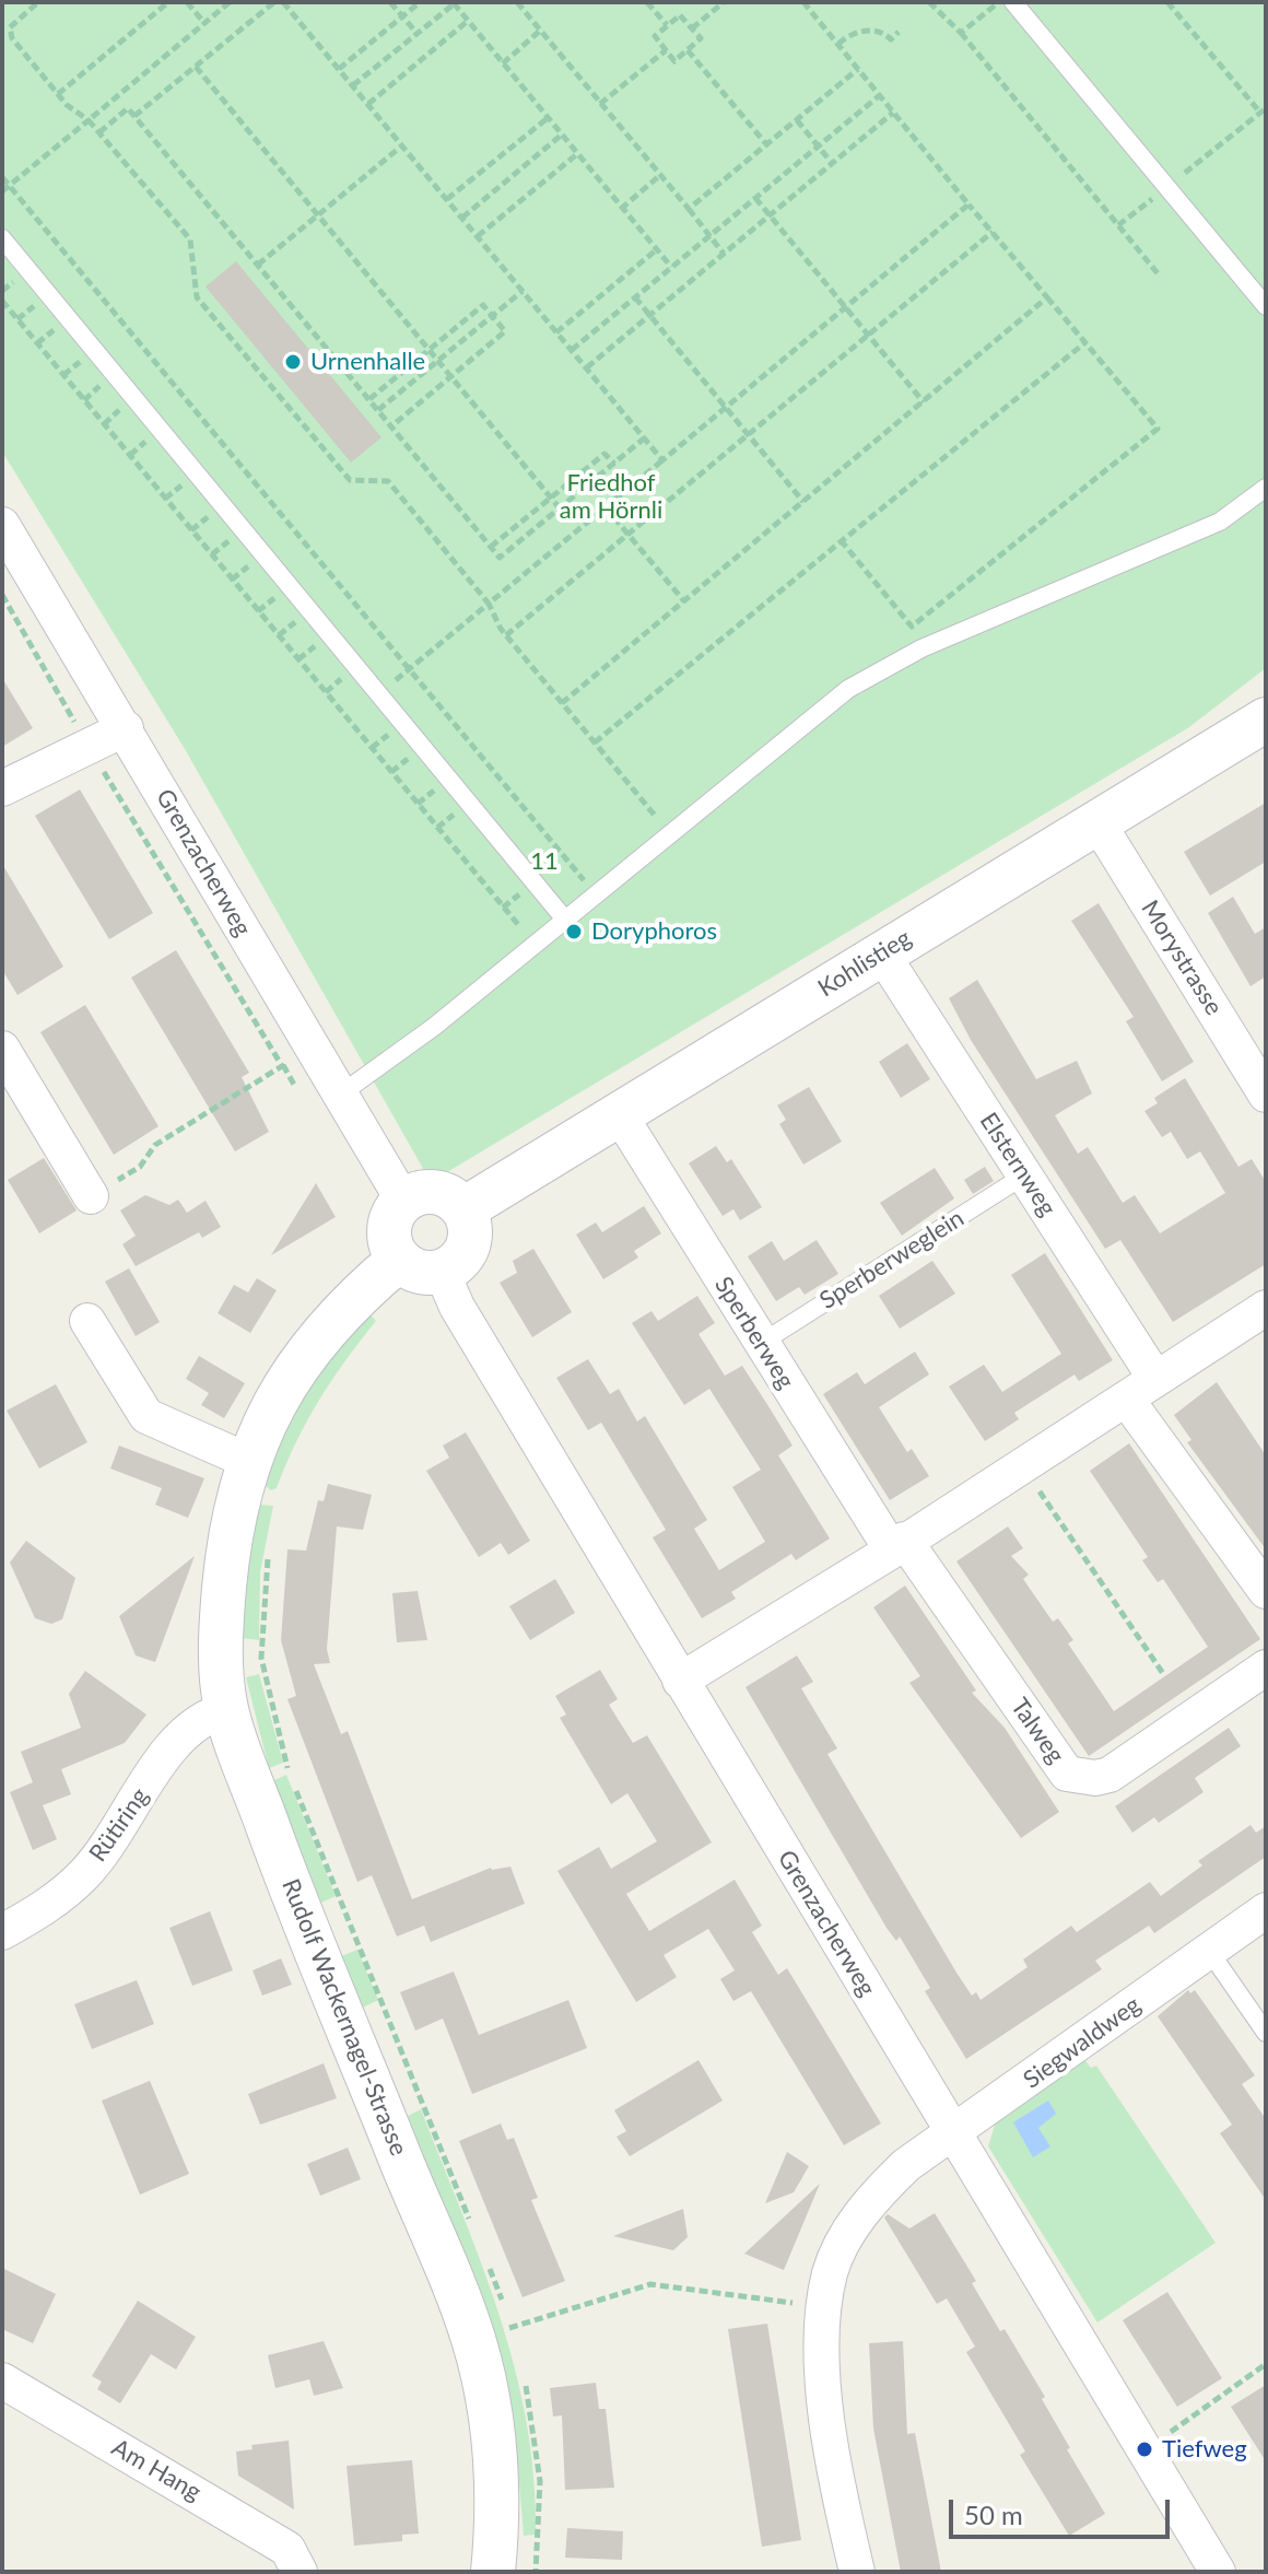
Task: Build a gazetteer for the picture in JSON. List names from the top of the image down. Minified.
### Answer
{"streets":{"street":["Grenzacherweg","Morystrasse","Kohlistieg","Elsternweg","Sperberweg","Talweg","Rütiring","Rudolf Wackernagel-Strasse","Siegwaldweg","Am Hang"],"lane":["Sperberweglein"]},"crossings":[["Grenzacherweg","Kohlistieg"],["Grenzacherweg","Rudolf Wackernagel-Strasse"],["Grenzacherweg","Siegwaldweg"],["Morystrasse","Kohlistieg"],["Kohlistieg","Elsternweg"],["Kohlistieg","Sperberweg"],["Kohlistieg","Rudolf Wackernagel-Strasse"],["Elsternweg","Sperberweglein"],["Sperberweglein","Sperberweg"],["Sperberweg","Talweg"],["Rütiring","Rudolf Wackernagel-Strasse"]],"parks":["Friedhof am Hörnli","11"],"places":["Urnenhalle","Doryphoros","Tiefweg"],"scale_bar":"50 m"}
